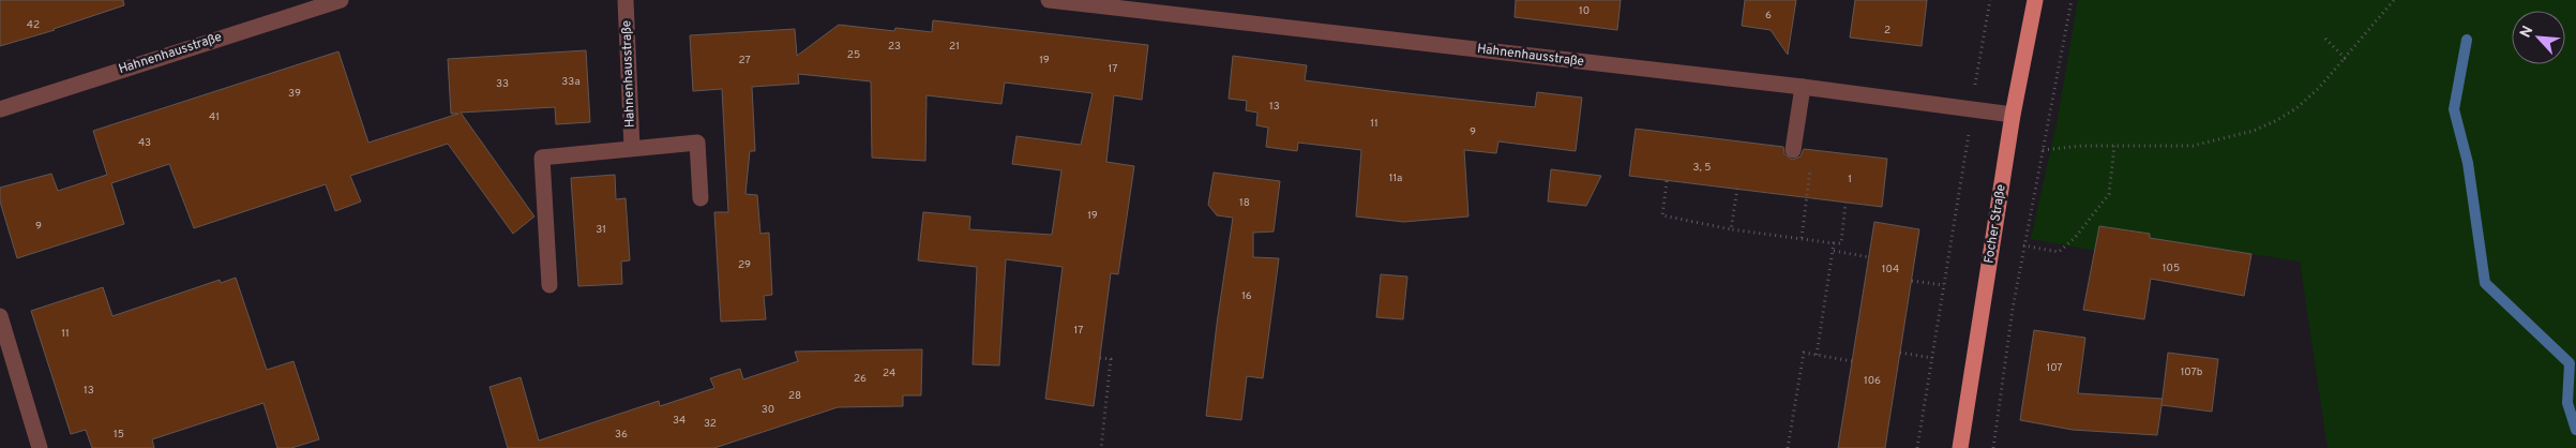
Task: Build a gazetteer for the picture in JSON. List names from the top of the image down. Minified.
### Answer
{"streets":{"main road":["Focher Straße"],"street":["Hahnenhausstraße"]},"crossings":[["Hahnenhausstraße","Focher Straße"]],"house_numbers":["10","6","42","2","23","21","25","27","19","17","33a","33","39","13","41","11","9","43","3, 5","11a","1","18","19","9","31","29","105","104","16","17","11","107","107b","24","26","106","13","28","30","34","32","15","36"],"north":"top left"}
